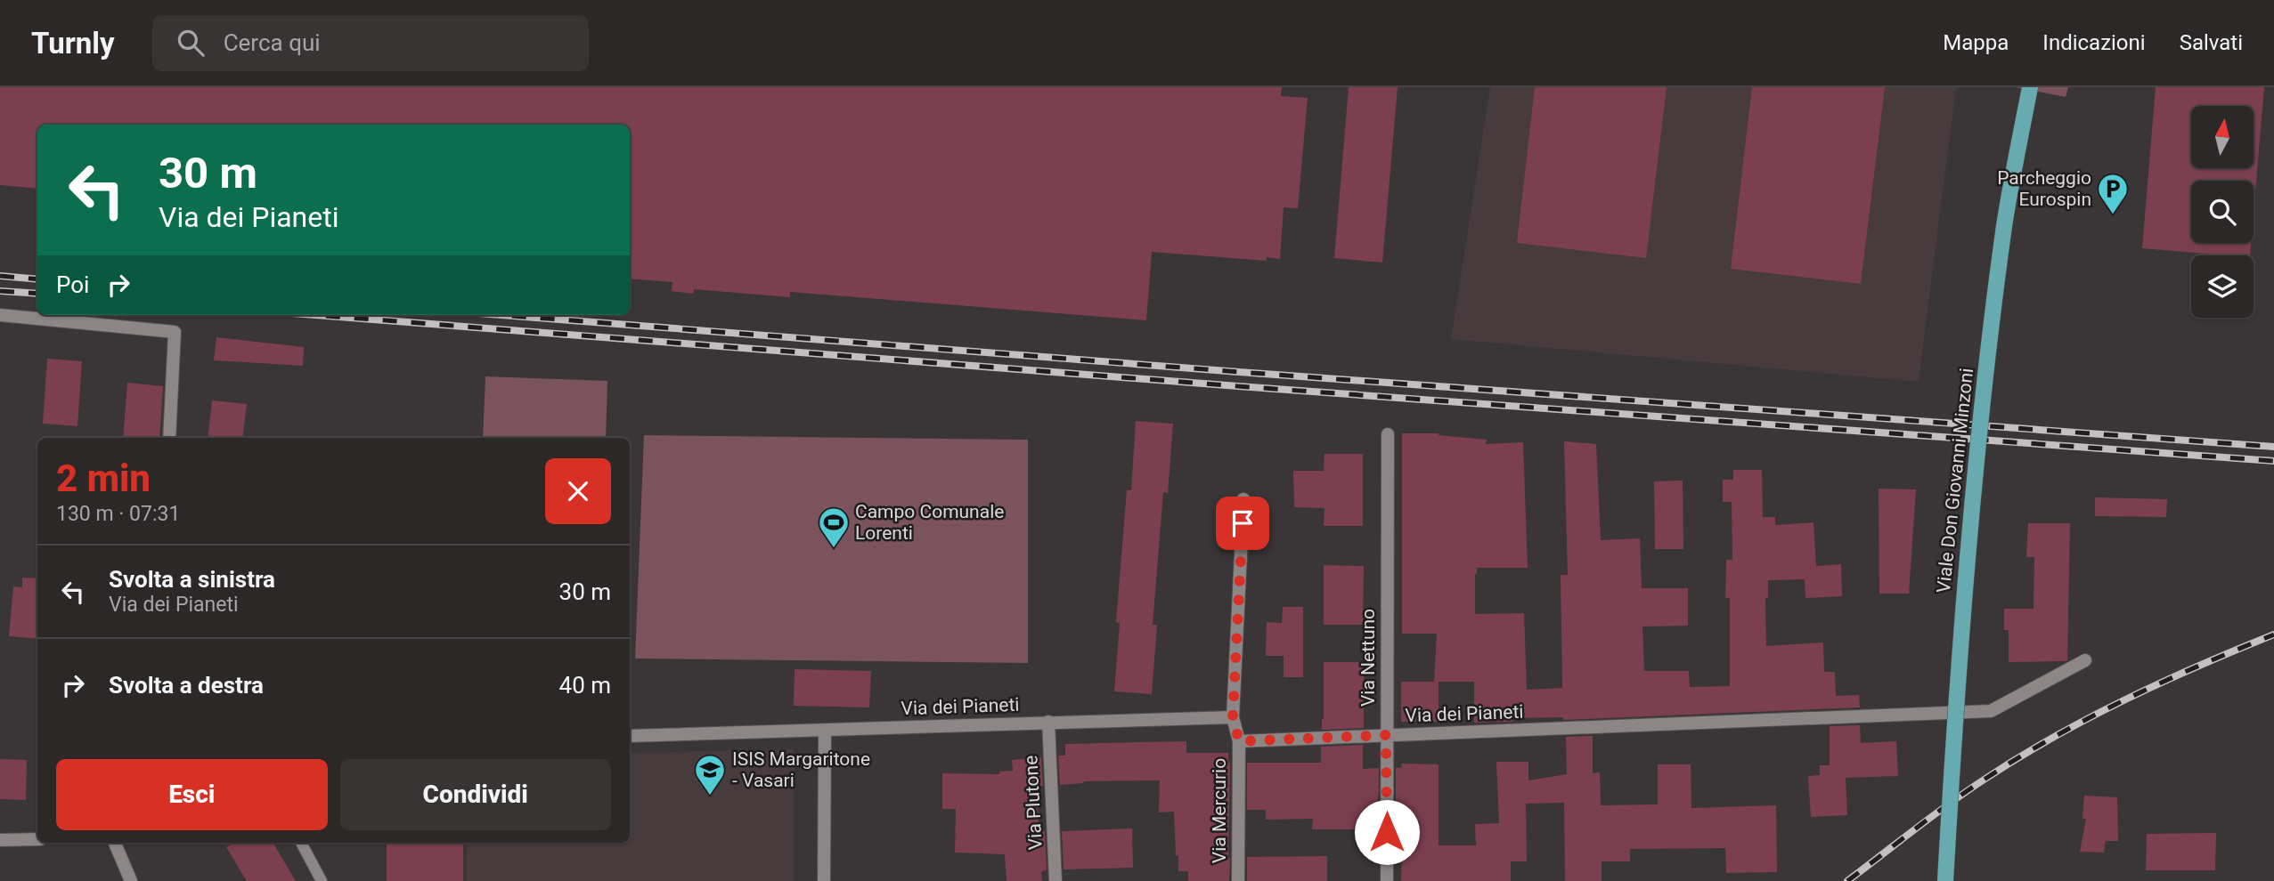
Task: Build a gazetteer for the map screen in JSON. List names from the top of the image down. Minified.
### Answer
{"streets":{"main road":["Viale Don Giovanni Minzoni"],"street":["Via Nettuno","Via dei Pianeti","Via Plutone","Via Mercurio"]},"crossings":[["Via Nettuno","Via dei Pianeti"],["Via dei Pianeti","Via Plutone"],["Via dei Pianeti","Via Mercurio"]],"places":{"parking":["Parcheggio Eurospin"],"sports":["Campo Comunale Lorenti"],"school or university":["ISIS Margaritone - Vasari"]},"north":"top","page":{"header":"Turnly","search":"Cerca qui","nav":["Mappa","Indicazioni","Salvati"],"turn":["30 m","Via dei Pianeti"],"then":"Poi","heading":["2 min","130 m · 07:31"],"list":[{"name":"Svolta a sinistra","note":"Via dei Pianeti","value":"30 m"},{"name":"Svolta a destra","value":"40 m"}],"buttons":["Esci","Condividi"]}}
